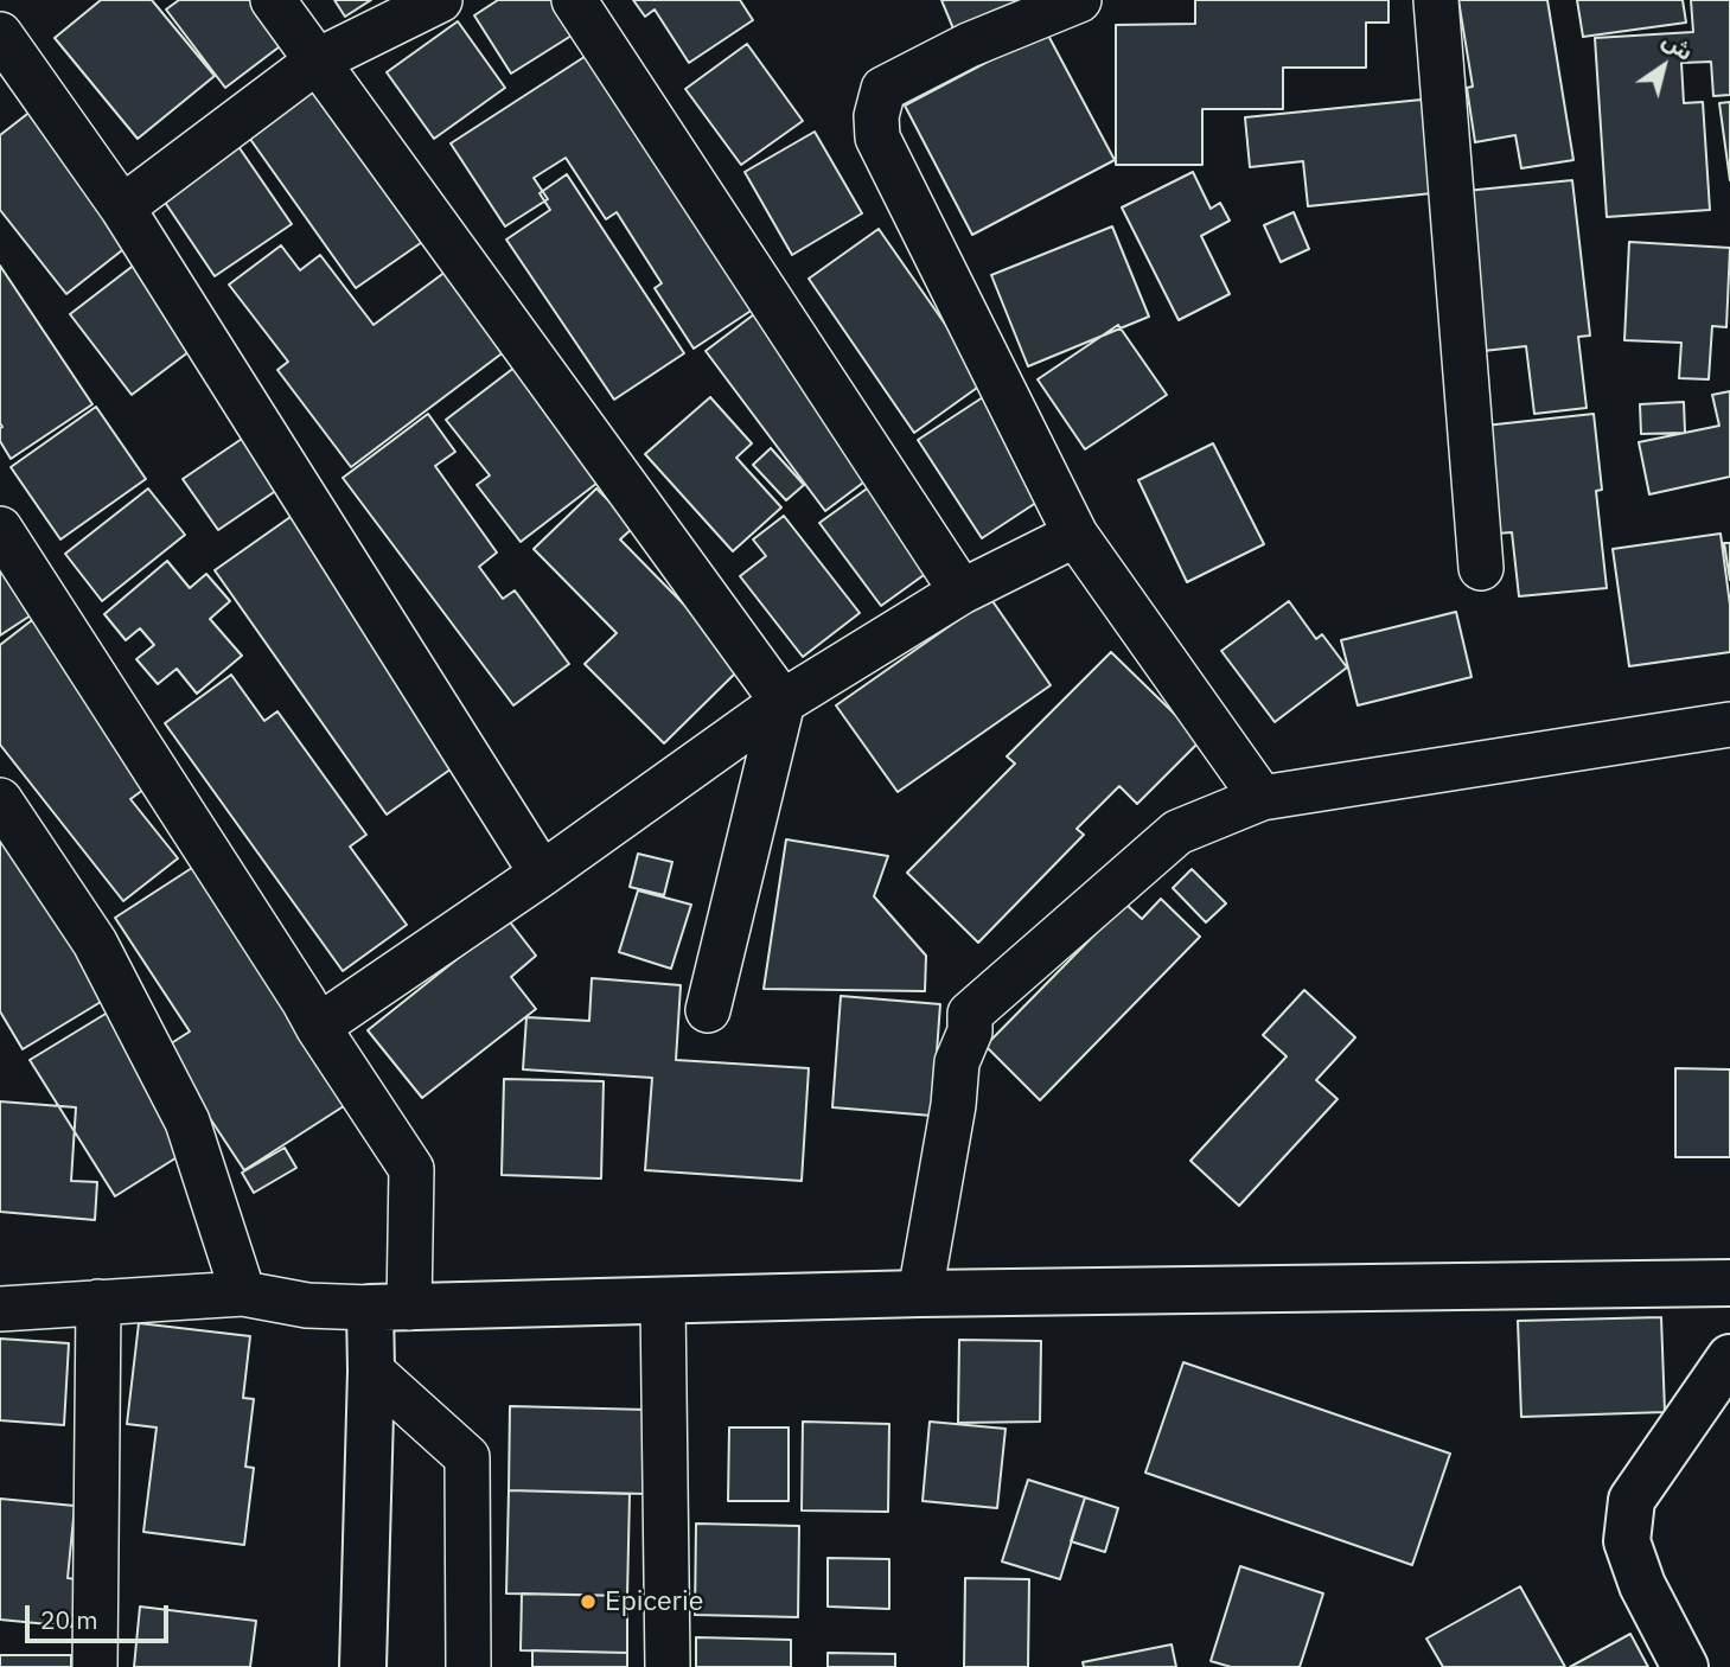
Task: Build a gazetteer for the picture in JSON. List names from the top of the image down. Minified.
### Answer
{"places":["Epicerie"],"scale_bar":"20 m","north":"top right"}
